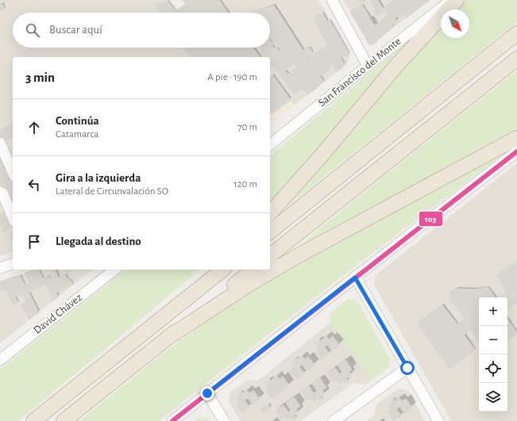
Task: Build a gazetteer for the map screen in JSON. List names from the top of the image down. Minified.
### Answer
{"streets":{"street":["San Francisco del Monte","David Chávez"]},"lines":["transit line 103"],"north":"bottom right","page":{"search":"Buscar aquí","heading":["3 min","A pie · 190 m"],"list":[["Continúa","Catamarca","70 m"],["Gira a la izquierda","Lateral de Circunvalación SO","120 m"],"Llegada al destino"],"map_buttons":["+","−"]}}
